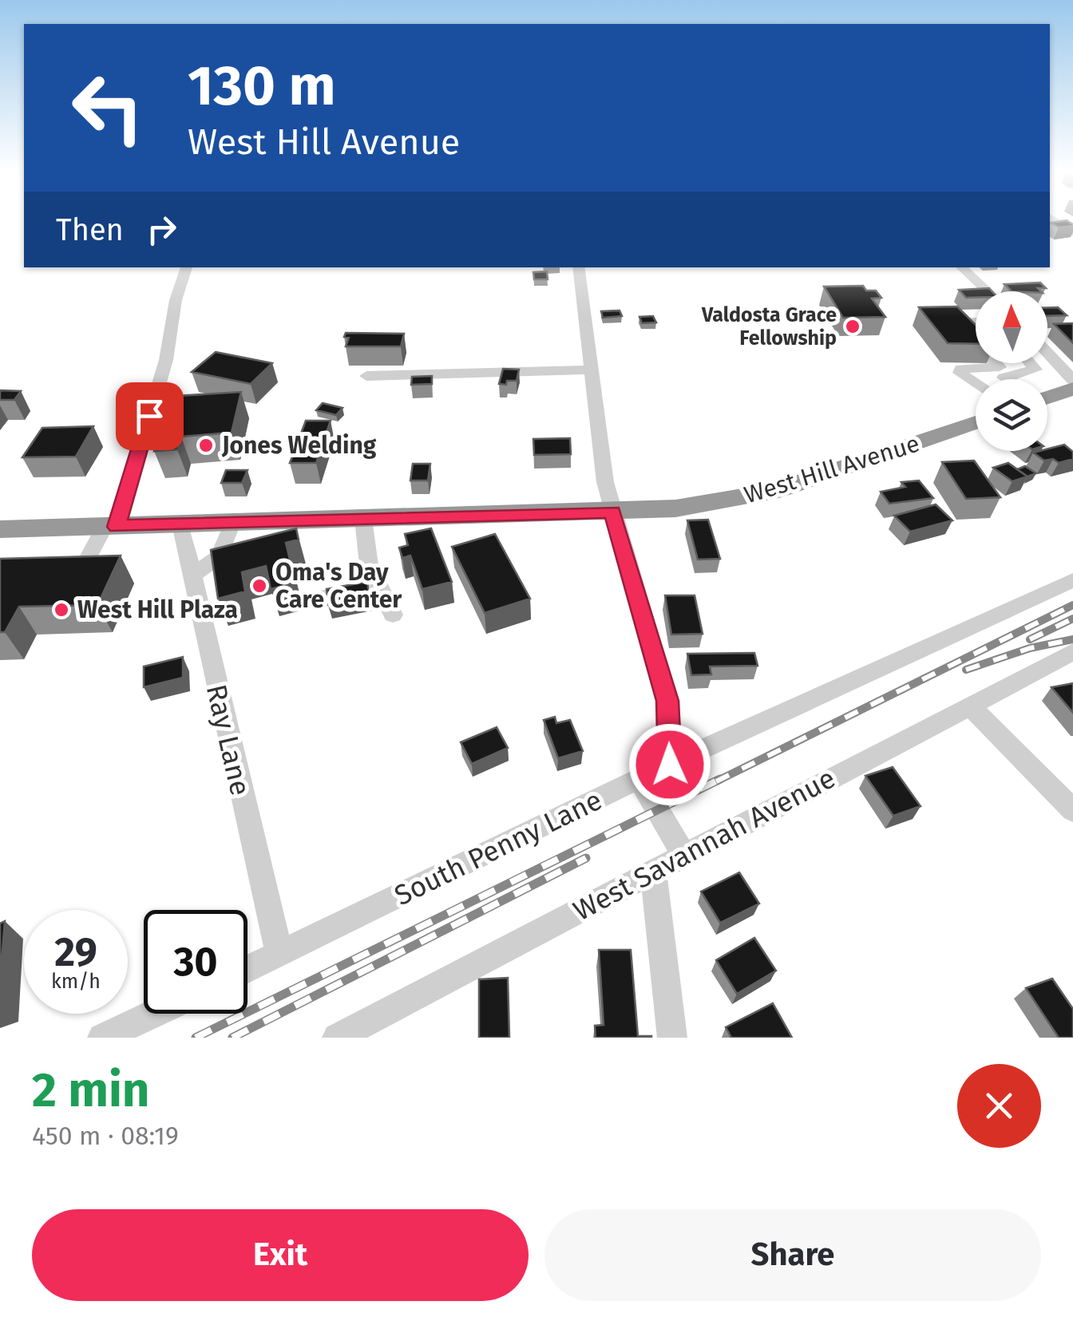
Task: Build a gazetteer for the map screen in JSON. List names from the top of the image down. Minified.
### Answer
{"streets":{"highway":["West Hill Avenue"],"street":["Ray Lane","West Savannah Avenue","South Penny Lane"]},"crossings":[["West Hill Avenue","Ray Lane"],["Ray Lane","South Penny Lane"]],"places":["Valdosta Grace Fellowship","Jones Welding","Oma's Day Care Center","West Hill Plaza"],"north":"top","page":{"turn":["130 m","West Hill Avenue"],"then":"Then","speed":"29 km/h","limit":"30","heading":["2 min","450 m · 08:19"],"buttons":["Exit","Share"]}}
